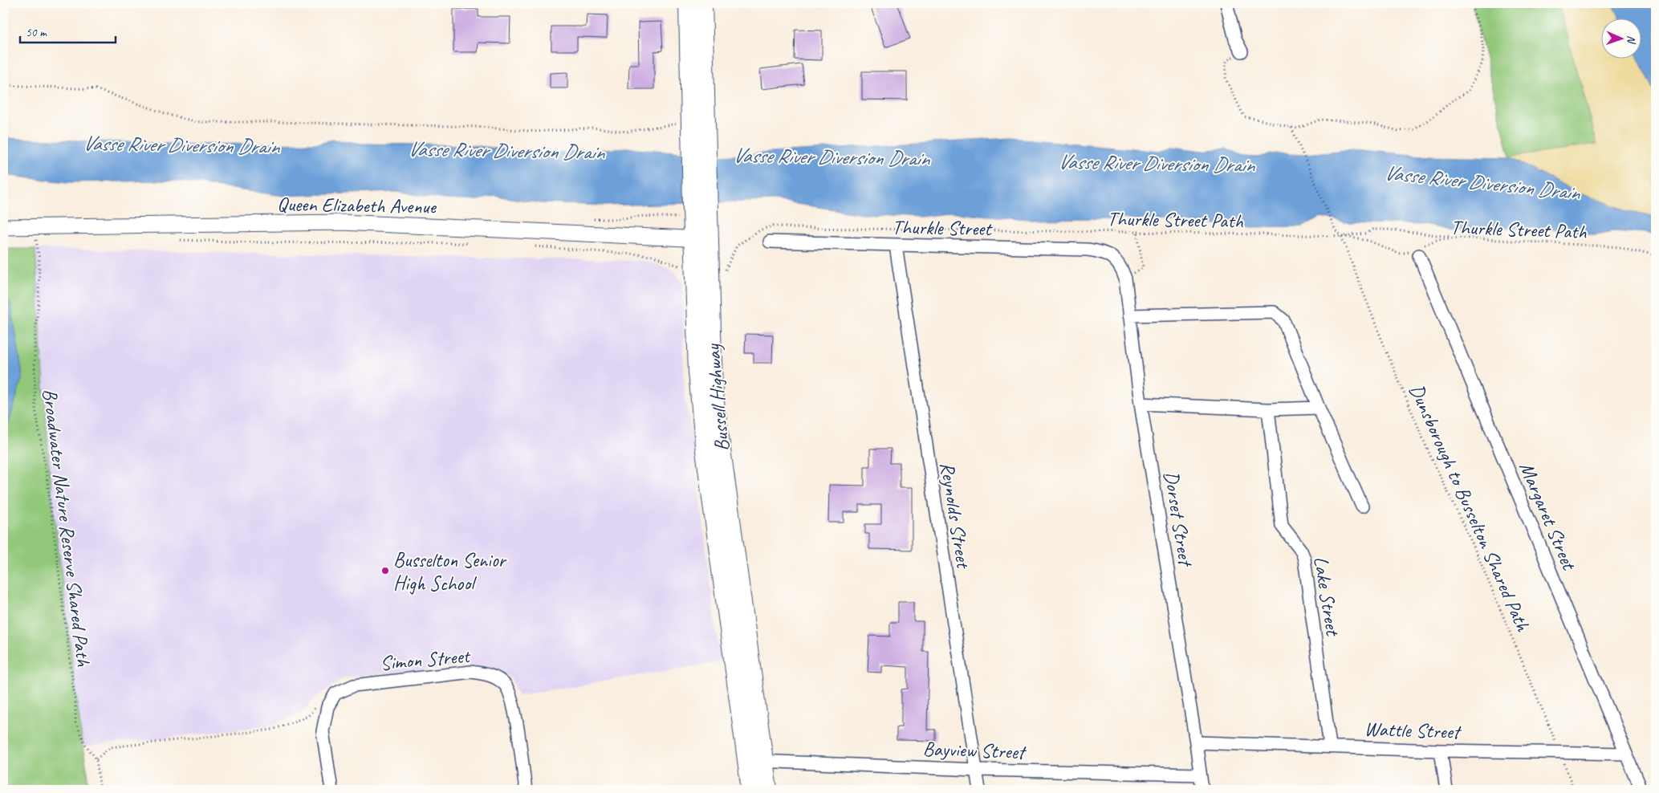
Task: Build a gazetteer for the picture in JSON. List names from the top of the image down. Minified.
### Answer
{"streets":{"main road":["Bussell Highway"],"street":["Queen Elizabeth Avenue","Thurkle Street","Reynolds Street","Margaret Street","Dorset Street","Lake Street","Simon Street","Wattle Street","Bayview Street"],"path":["Thurkle Street Path","Dunsborough to Busselton Shared Path","Broadwater Nature Reserve Shared Path"]},"crossings":[["Queen Elizabeth Avenue","Bussell Highway"],["Thurkle Street Path","Bussell Highway"],["Thurkle Street Path","Dunsborough to Busselton Shared Path"],["Thurkle Street Path","Margaret Street"],["Thurkle Street","Reynolds Street"],["Thurkle Street","Dorset Street"],["Bussell Highway","Bayview Street"],["Dunsborough to Busselton Shared Path","Wattle Street"],["Reynolds Street","Bayview Street"],["Margaret Street","Wattle Street"],["Dorset Street","Wattle Street"],["Dorset Street","Bayview Street"],["Lake Street","Wattle Street"]],"water":["Vasse River Diversion Drain"],"places":["Busselton Senior High School"],"scale_bar":"50 m","north":"right"}
